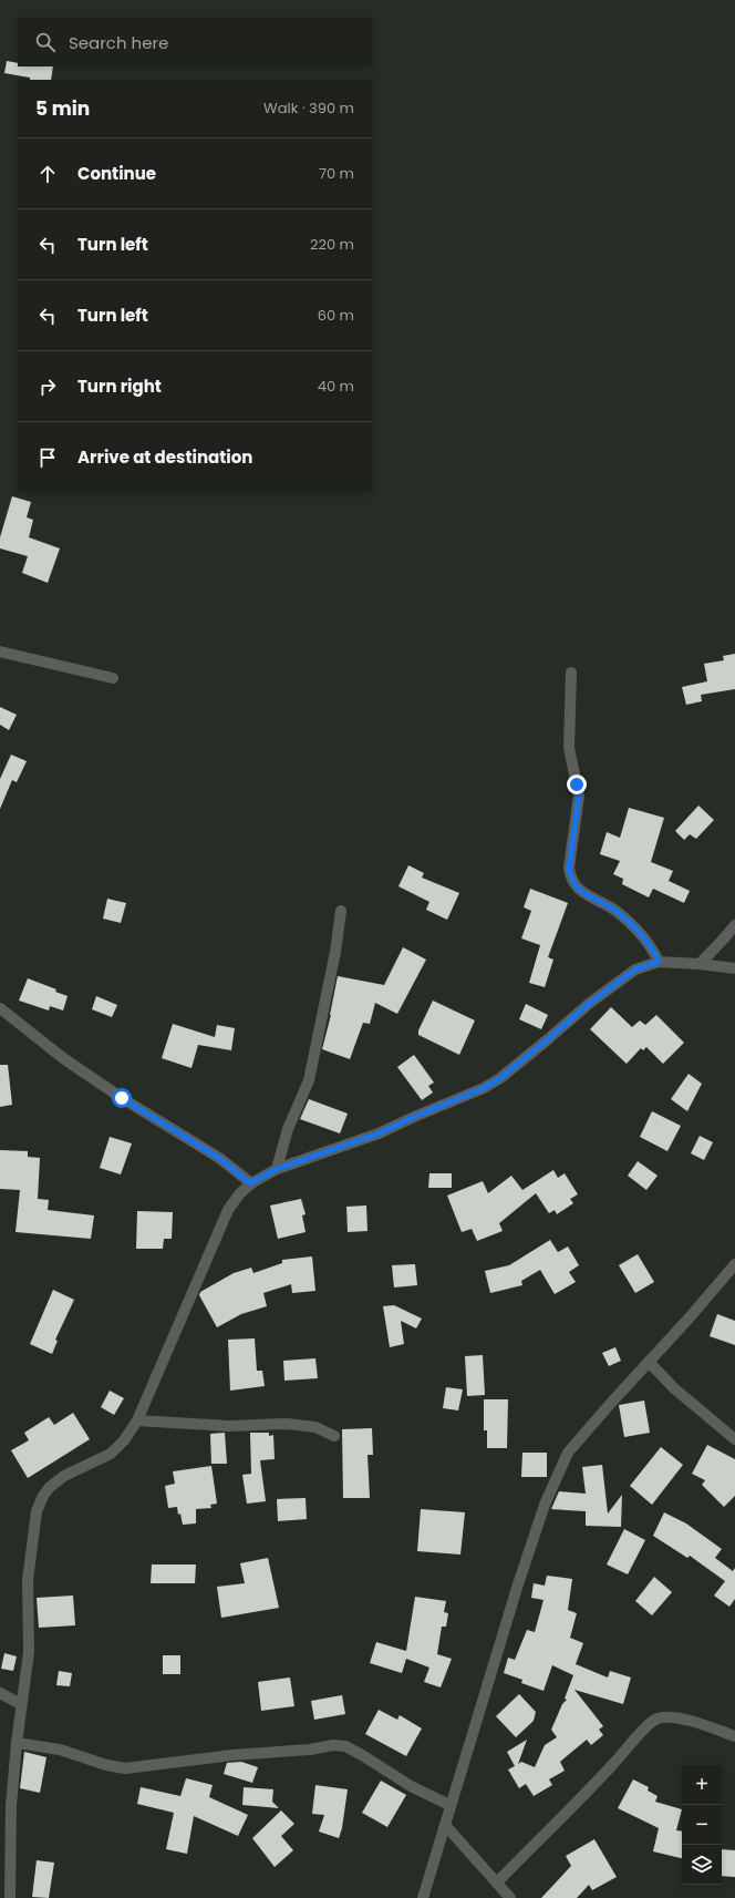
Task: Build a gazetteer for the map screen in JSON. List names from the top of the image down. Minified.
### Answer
{"page":{"search":"Search here","heading":["5 min","Walk · 390 m"],"list":[["Continue","70 m"],["Turn left","220 m"],["Turn left","60 m"],["Turn right","40 m"],"Arrive at destination"],"map_buttons":["+","−"]}}
